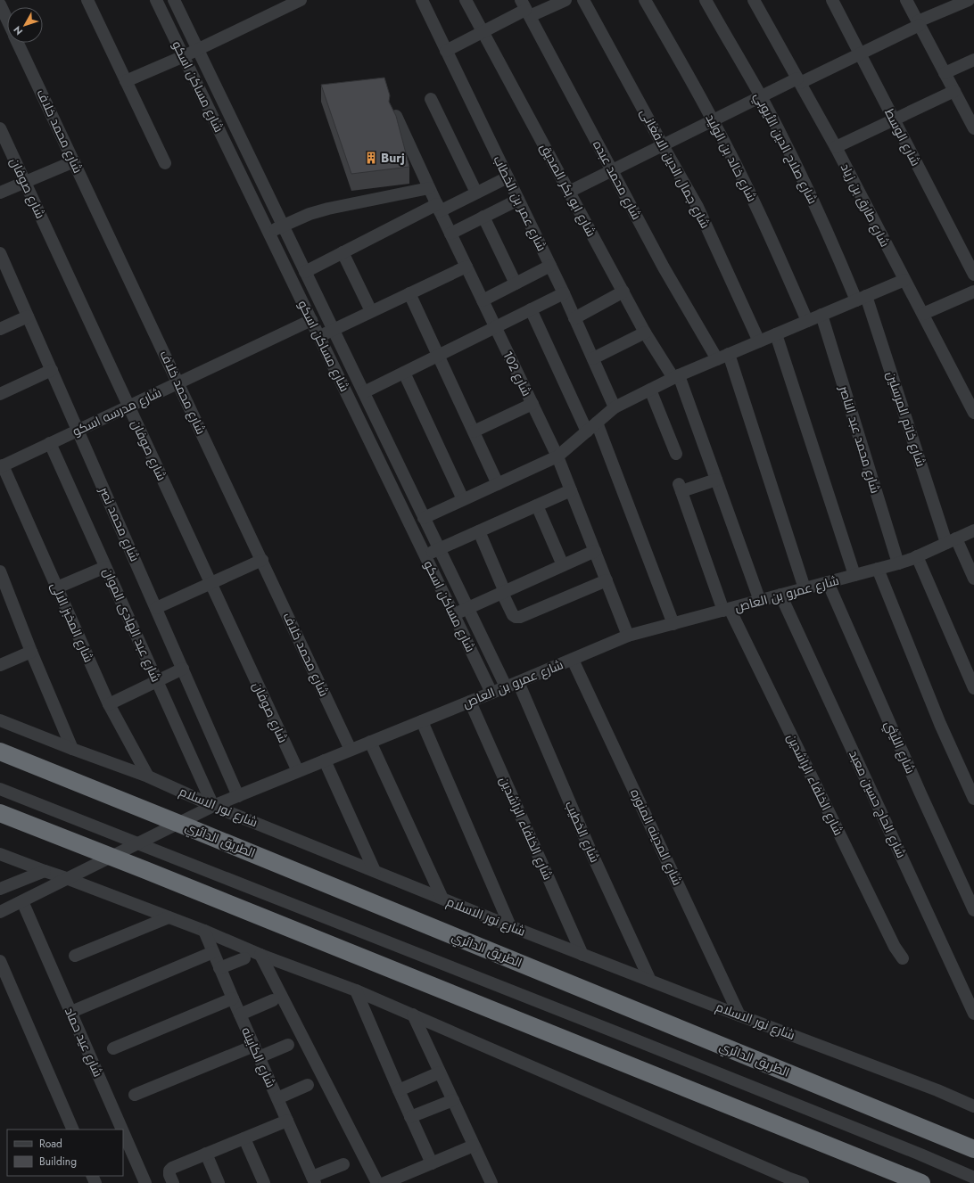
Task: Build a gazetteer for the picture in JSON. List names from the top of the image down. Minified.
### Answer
{"streets":{"highway":["الطريق الدائري"],"street":["شارع مساكن اسكو","شارع محمد خلاف","شارع الوسط","شارع صلاح الدين الأيوبي","شارع خالد بن الوليد","شارع جمال الدين الافغانى","شارع محمد عبده","شارع صوفان","شارع ابو بكر الصديق","شارع عمر بن الخطاب","شارع طارق بن زياد","شارع 102","شارع مدرسه اسكو","شارع خاتم المرسلين","شارع محمد عبد الناصر","شارع محمد نصر","شارع عمرو بن العاص","شارع المخبز الالى","شارع عبد الهادى الموان","شارع الليثي","شارع الخلفاء الراشدين","شارع الحاج حسين معبد","شارع نور الاسلام","شارع الخطيب","شارع المدينه المنوره","شارع عيد حماد","شارع الكابينه"]},"crossings":[["شارع مساكن اسكو","شارع مدرسه اسكو"],["شارع مساكن اسكو","شارع عمرو بن العاص"],["شارع محمد خلاف","شارع مدرسه اسكو"],["شارع محمد خلاف","شارع عمرو بن العاص"],["شارع صلاح الدين الأيوبي","شارع خاتم المرسلين"],["شارع محمد عبده","شارع عمرو بن العاص"],["شارع صوفان","شارع مدرسه اسكو"],["شارع صوفان","شارع عمرو بن العاص"],["شارع ابو بكر الصديق","شارع عمرو بن العاص"],["شارع ابو بكر الصديق","شارع الخلفاء الراشدين"],["شارع 102","شارع عمرو بن العاص"],["شارع مدرسه اسكو","شارع محمد نصر"],["شارع مدرسه اسكو","شارع المخبز الالى"],["شارع مدرسه اسكو","شارع عبد الهادى الموان"],["شارع خاتم المرسلين","شارع عمرو بن العاص"],["شارع محمد عبد الناصر","شارع عمرو بن العاص"],["شارع محمد نصر","شارع عمرو بن العاص"],["شارع عمرو بن العاص","شارع عبد الهادى الموان"],["شارع عمرو بن العاص","شارع الليثي"],["شارع عمرو بن العاص","شارع الخلفاء الراشدين"],["شارع عمرو بن العاص","شارع الحاج حسين معبد"],["شارع عمرو بن العاص","شارع نور الاسلام"],["شارع عمرو بن العاص","شارع الخطيب"],["شارع عمرو بن العاص","شارع المدينه المنوره"],["شارع عمرو بن العاص","شارع عيد حماد"],["شارع المخبز الالى","شارع نور الاسلام"],["شارع عبد الهادى الموان","شارع نور الاسلام"],["شارع الخلفاء الراشدين","شارع نور الاسلام"],["شارع نور الاسلام","شارع الخطيب"],["شارع نور الاسلام","شارع المدينه المنوره"]],"places":{"building":["Burj"]},"legend":["Road","Building"],"north":"bottom left"}
